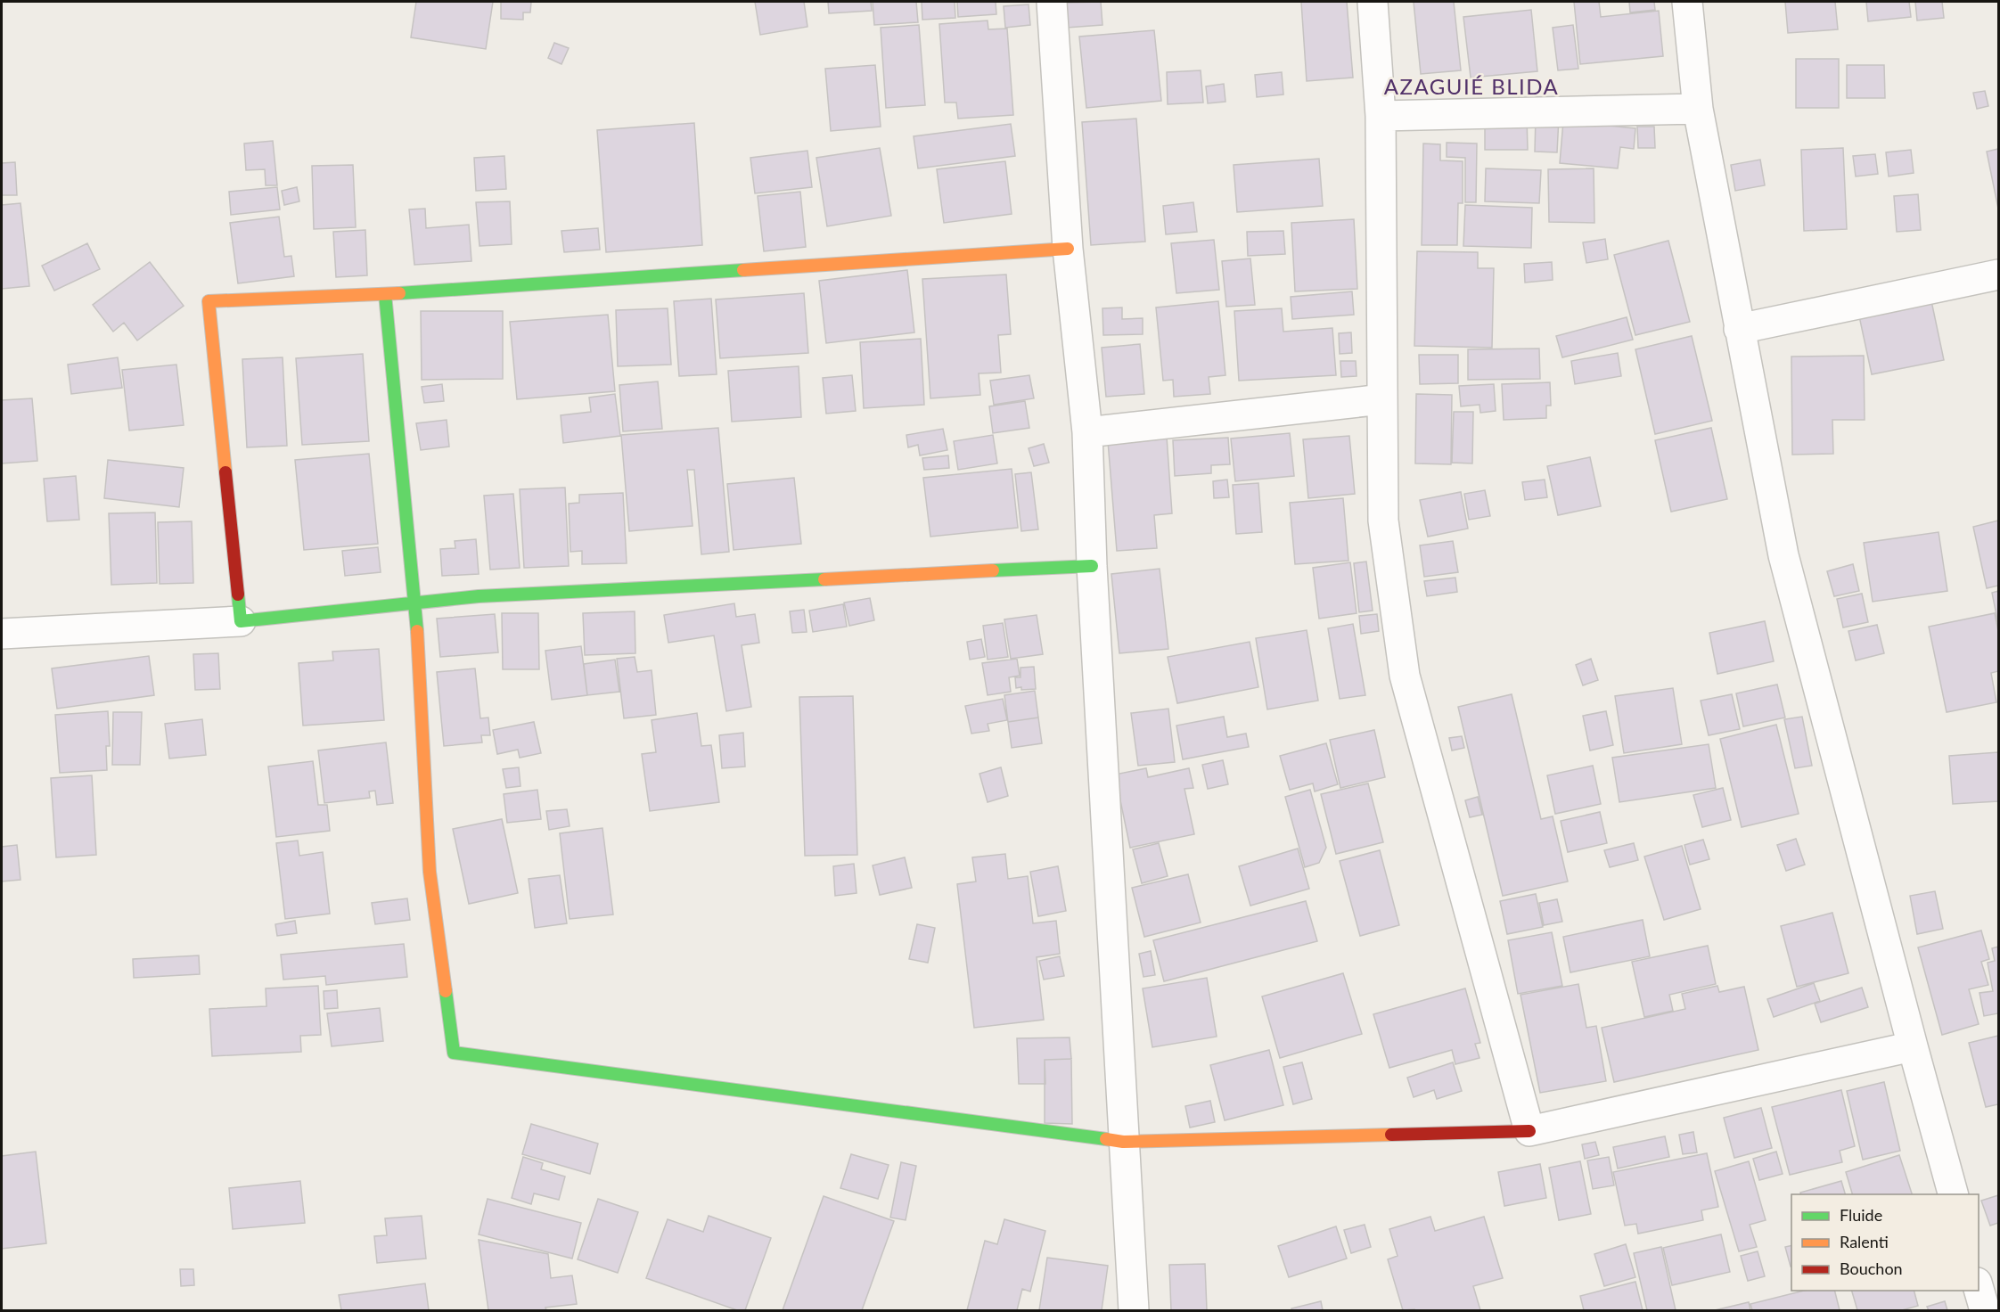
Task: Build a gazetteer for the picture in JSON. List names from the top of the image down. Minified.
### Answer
{"districts":["AZAGUIÉ BLIDA"],"legend":["Fluide","Ralenti","Bouchon"]}
